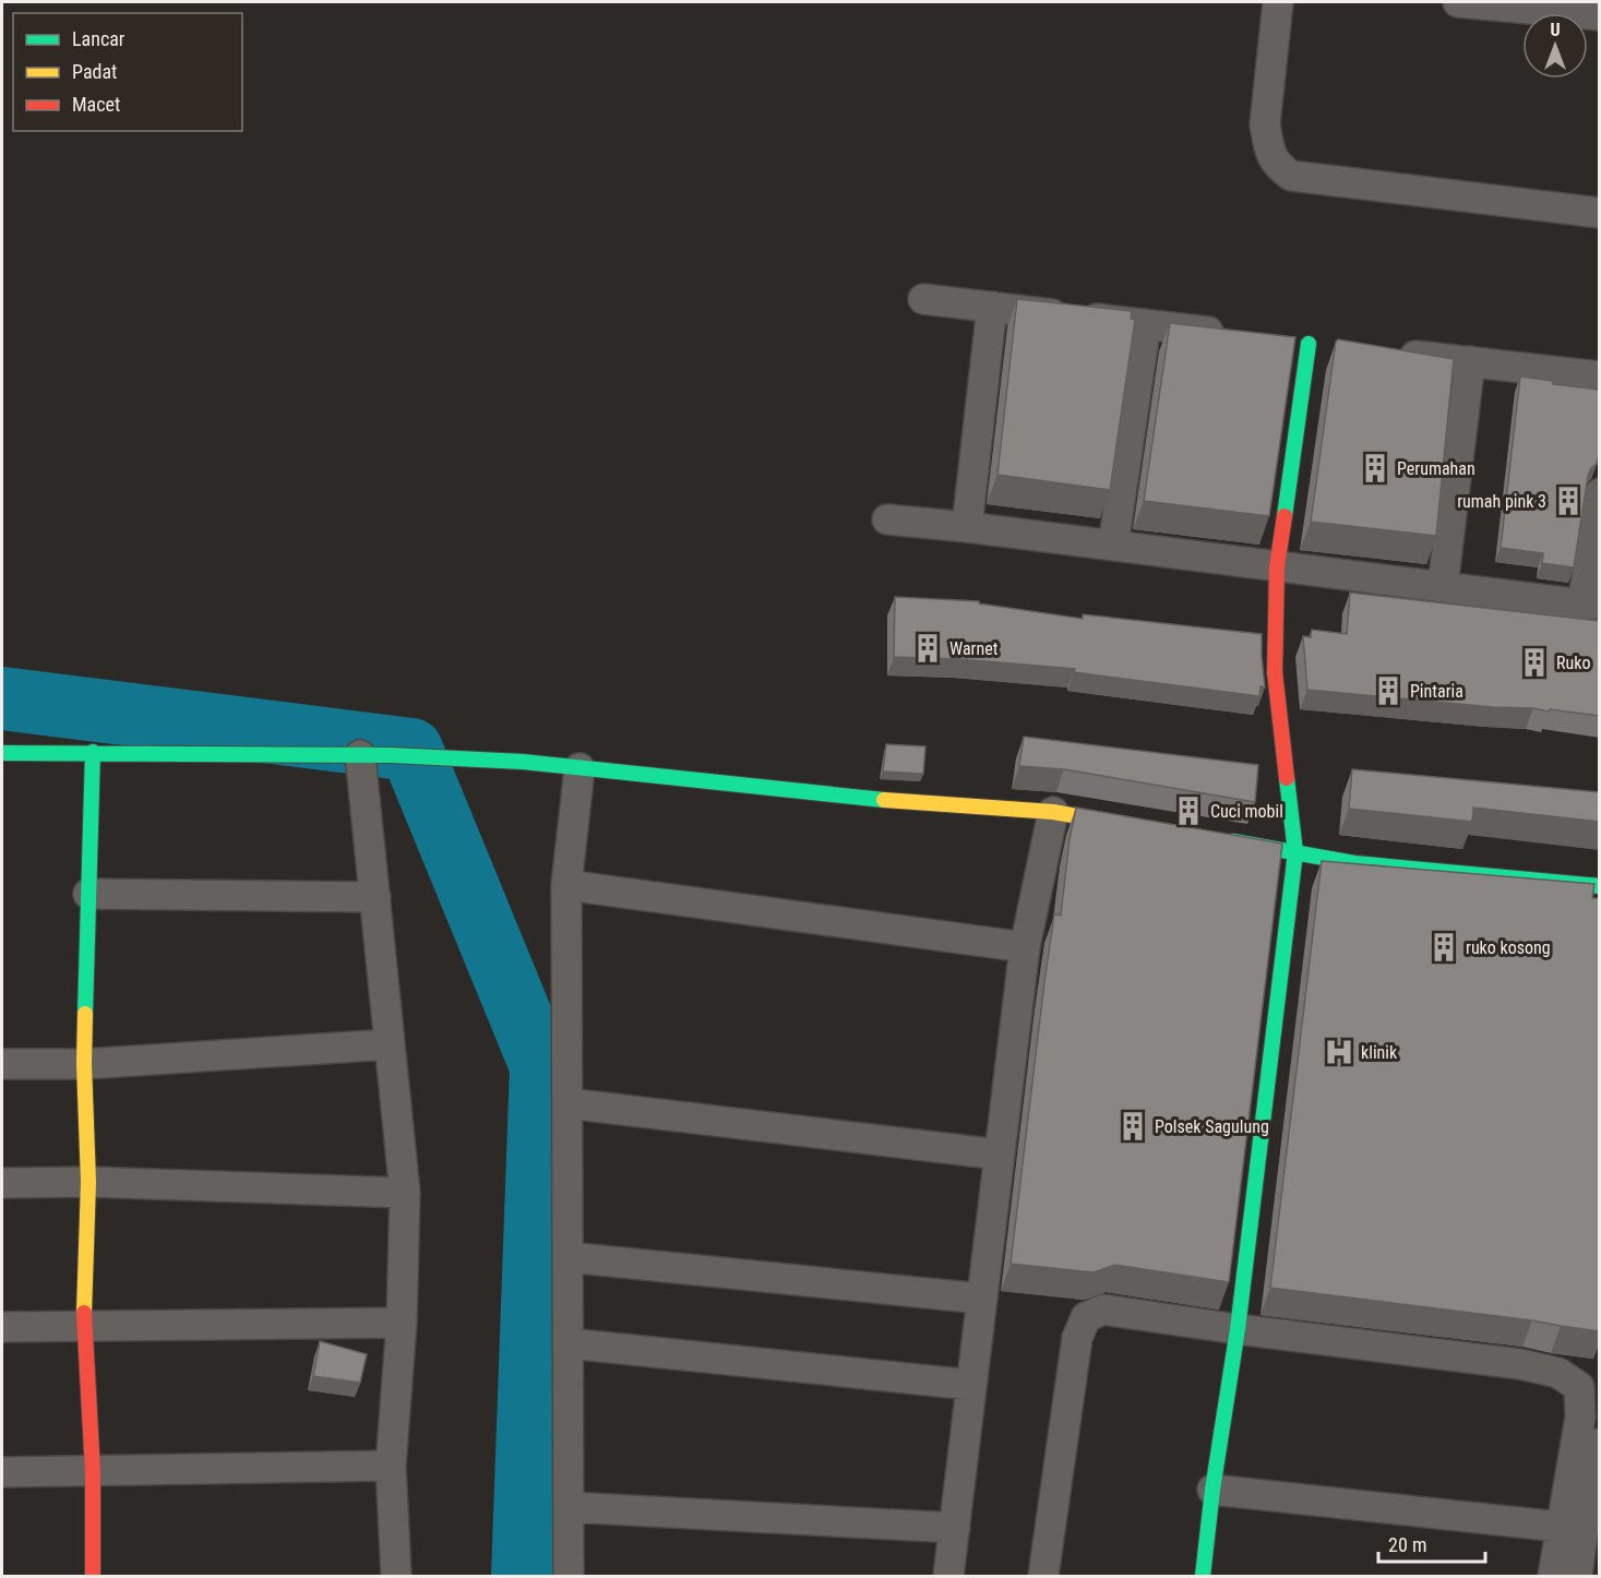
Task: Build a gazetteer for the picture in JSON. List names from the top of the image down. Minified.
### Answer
{"places":{"building":["Perumahan","rumah pink 3","Warnet","Ruko","Pintaria","Cuci mobil","ruko kosong","Polsek Sagulung"],"hospital":["klinik"]},"legend":["Lancar","Padat","Macet"],"scale_bar":"20 m","north":"top"}
